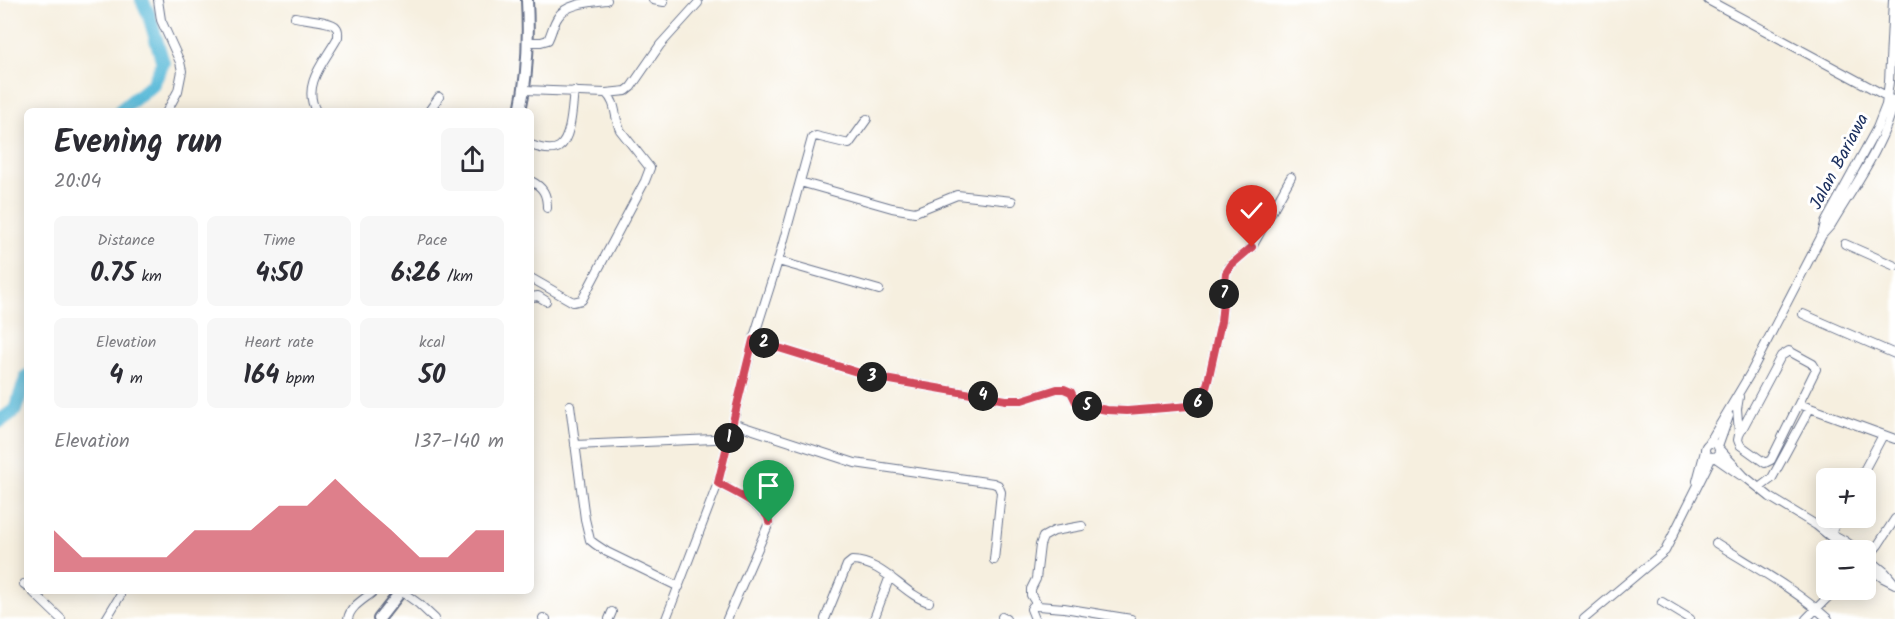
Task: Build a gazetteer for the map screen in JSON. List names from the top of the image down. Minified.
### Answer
{"streets":{"street":["Jalan Bariawa"]},"page":{"heading":["Evening run","20:04"],"stats":[["Distance","0.75 km"],["Time","4:50"],["Pace","6:26 /km"],["Elevation","4 m"],["Heart rate","164 bpm"],["kcal","50"]],"pins":["7","2","3","4","6","5","1"],"chart":["Elevation","137–140 m"],"map_buttons":["+","−"]}}
